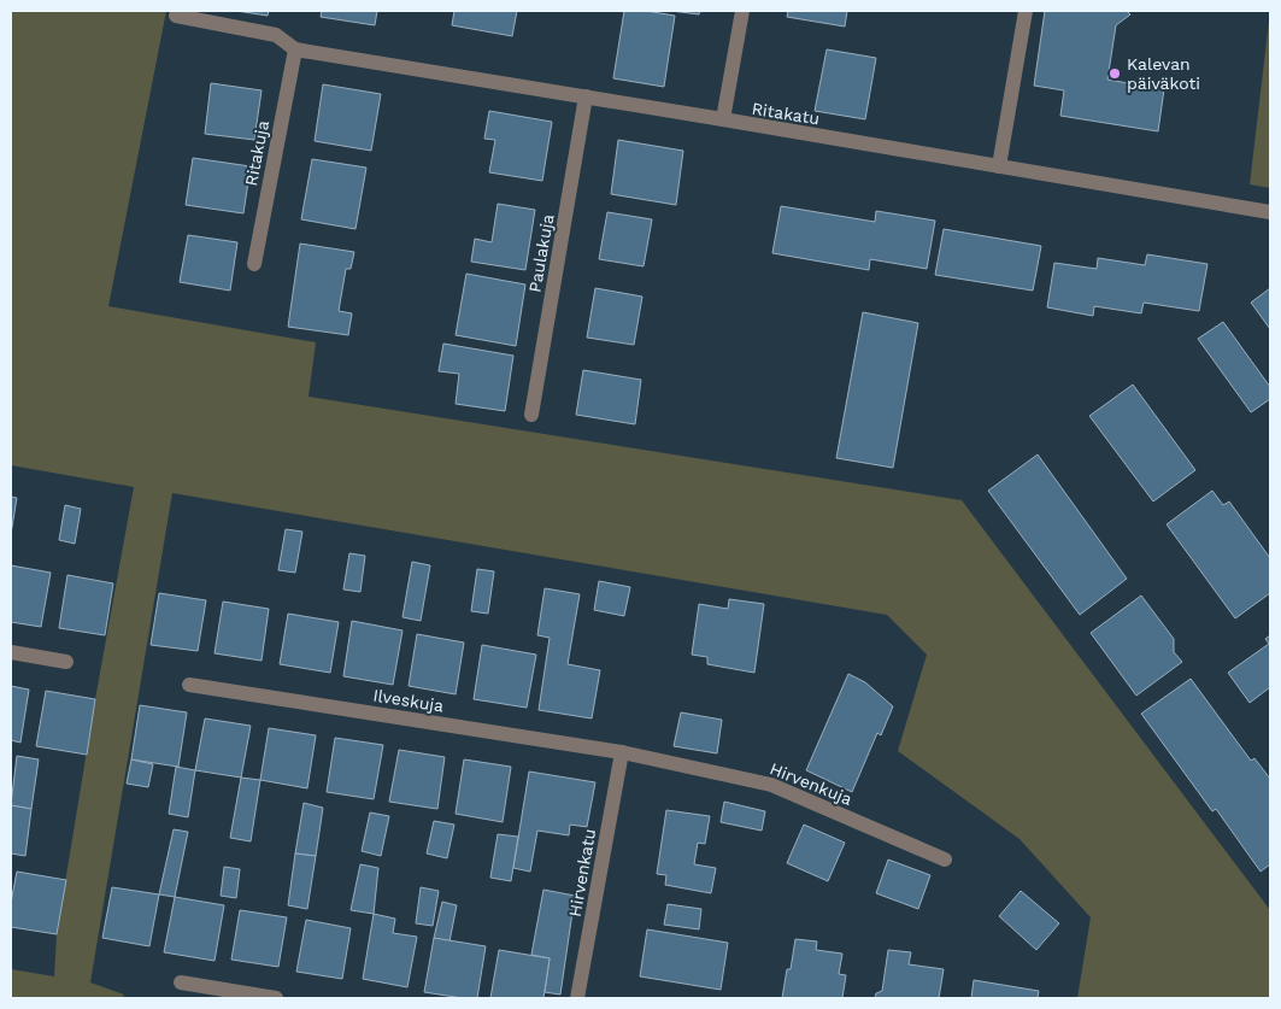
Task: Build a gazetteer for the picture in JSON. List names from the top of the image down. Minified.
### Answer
{"streets":{"street":["Ritakatu","Ritakuja","Paulakuja","Ilveskuja","Hirvenkuja","Hirvenkatu"]},"crossings":[["Ritakatu","Ritakuja"],["Ritakatu","Paulakuja"],["Ilveskuja","Hirvenkuja"],["Ilveskuja","Hirvenkatu"],["Hirvenkuja","Hirvenkatu"]],"places":["Kalevan päiväkoti"]}
